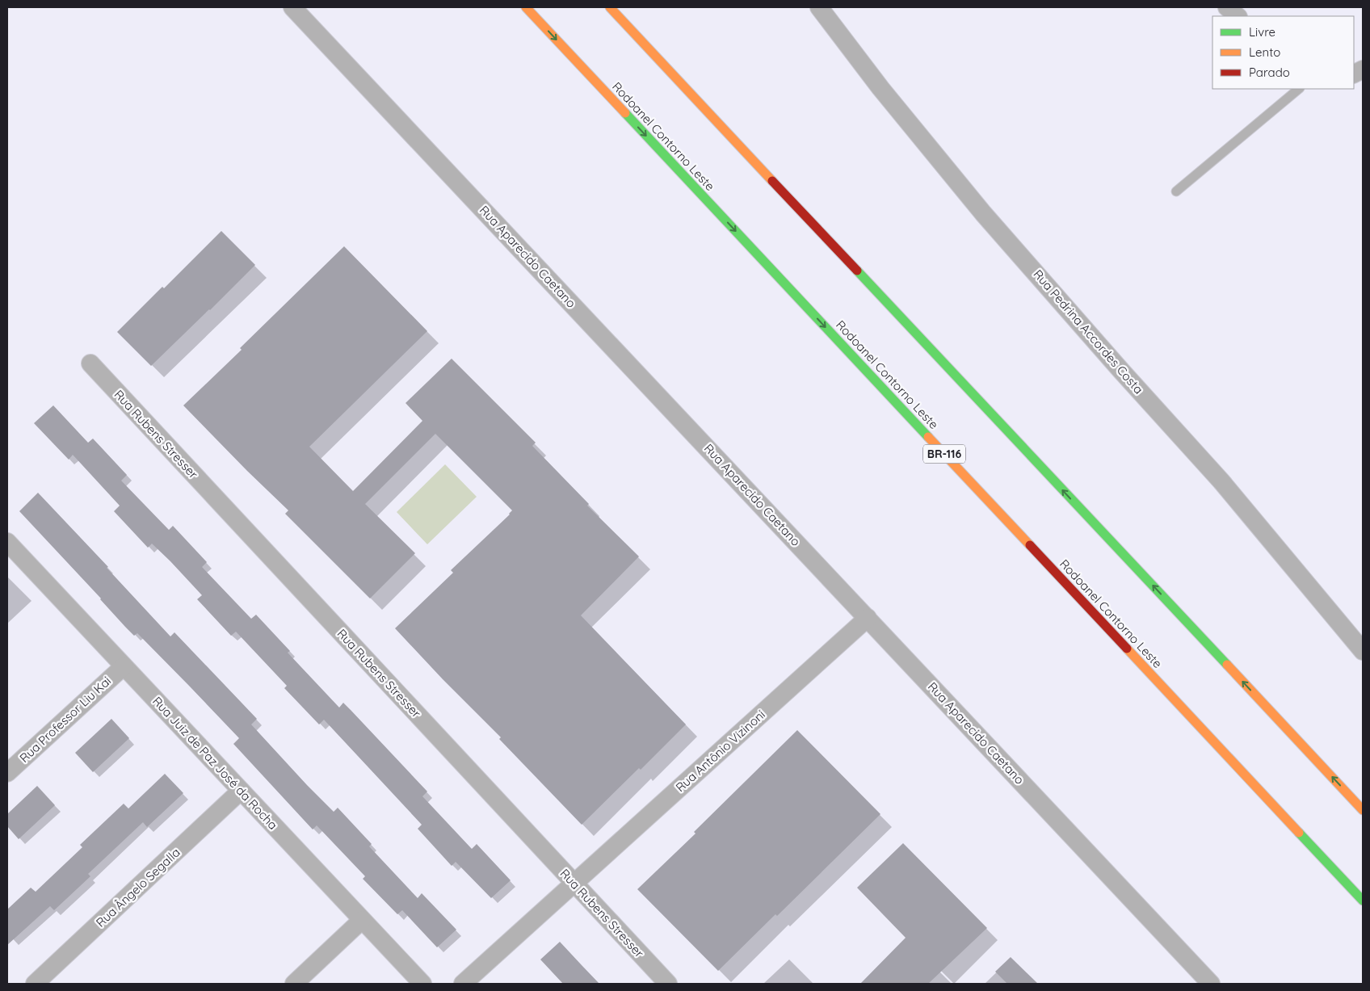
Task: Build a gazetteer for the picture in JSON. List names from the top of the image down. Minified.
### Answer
{"streets":{"highway":["Rodoanel Contorno Leste","BR-116"],"street":["Rua Aparecido Caetano","Rua Pedrina Accordes Costa","Rua Rubens Stresser","Rua Professor Liu Kai","Rua Antônio Vizinoni","Rua Juiz de Paz José da Rocha","Rua Ângelo Segalla"]},"crossings":[["Rua Aparecido Caetano","Rua Antônio Vizinoni"],["Rua Rubens Stresser","Rua Antônio Vizinoni"],["Rua Professor Liu Kai","Rua Juiz de Paz José da Rocha"],["Rua Juiz de Paz José da Rocha","Rua Ângelo Segalla"]],"legend":["Livre","Lento","Parado"]}
